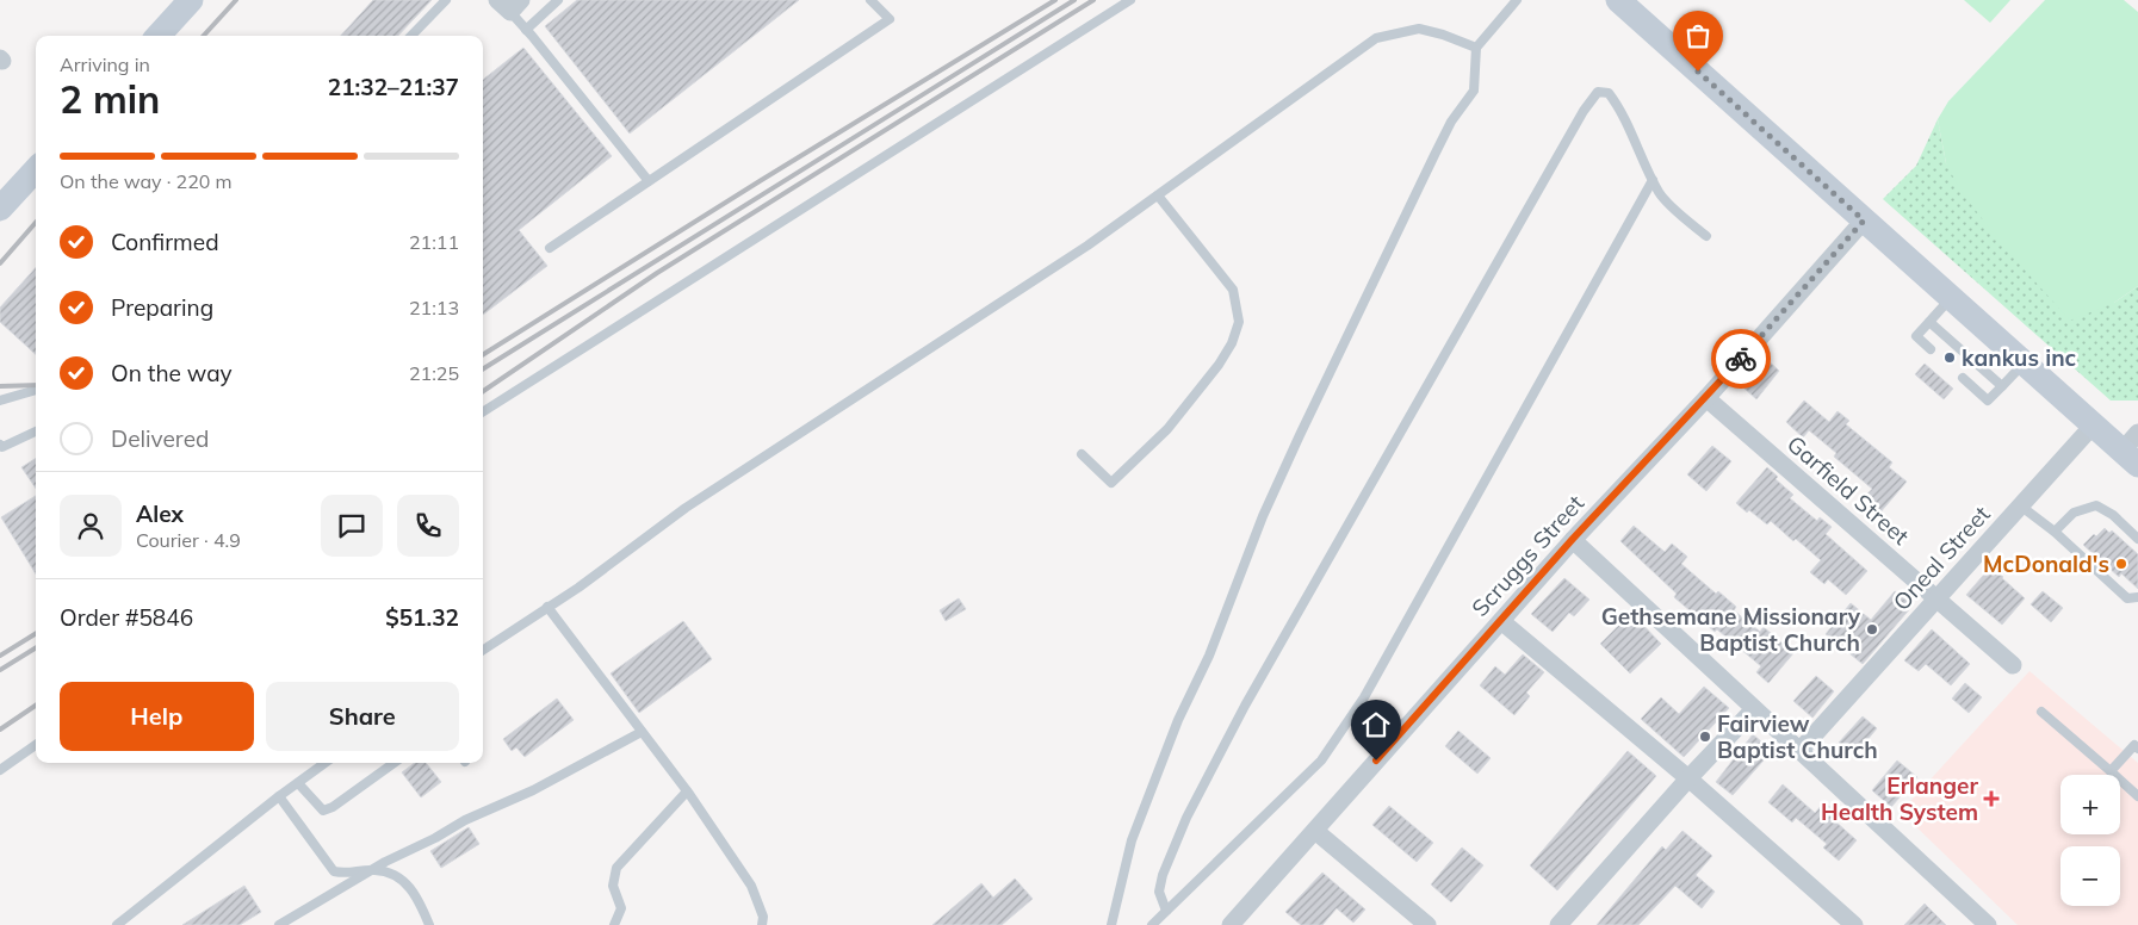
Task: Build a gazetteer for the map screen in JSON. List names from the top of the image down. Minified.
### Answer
{"streets":{"street":["Garfield Street","Scruggs Street","Oneal Street"]},"crossings":[["Garfield Street","Scruggs Street"],["Garfield Street","Oneal Street"]],"places":{"other":["kankus inc","McDonald's","Gethsemane Missionary Baptist Church","Fairview Baptist Church"],"health":["Erlanger Health System"]},"page":{"heading":["2 min","Arriving in","21:32–21:37"],"panel":["Alex","Courier · 4.9","Order #5846","$51.32"],"bar":"On the way · 220 m","list":[["Confirmed","21:11"],["Preparing","21:13"],["On the way","21:25"],"Delivered"],"buttons":["Help","Share"],"map_buttons":["+","−"]}}
